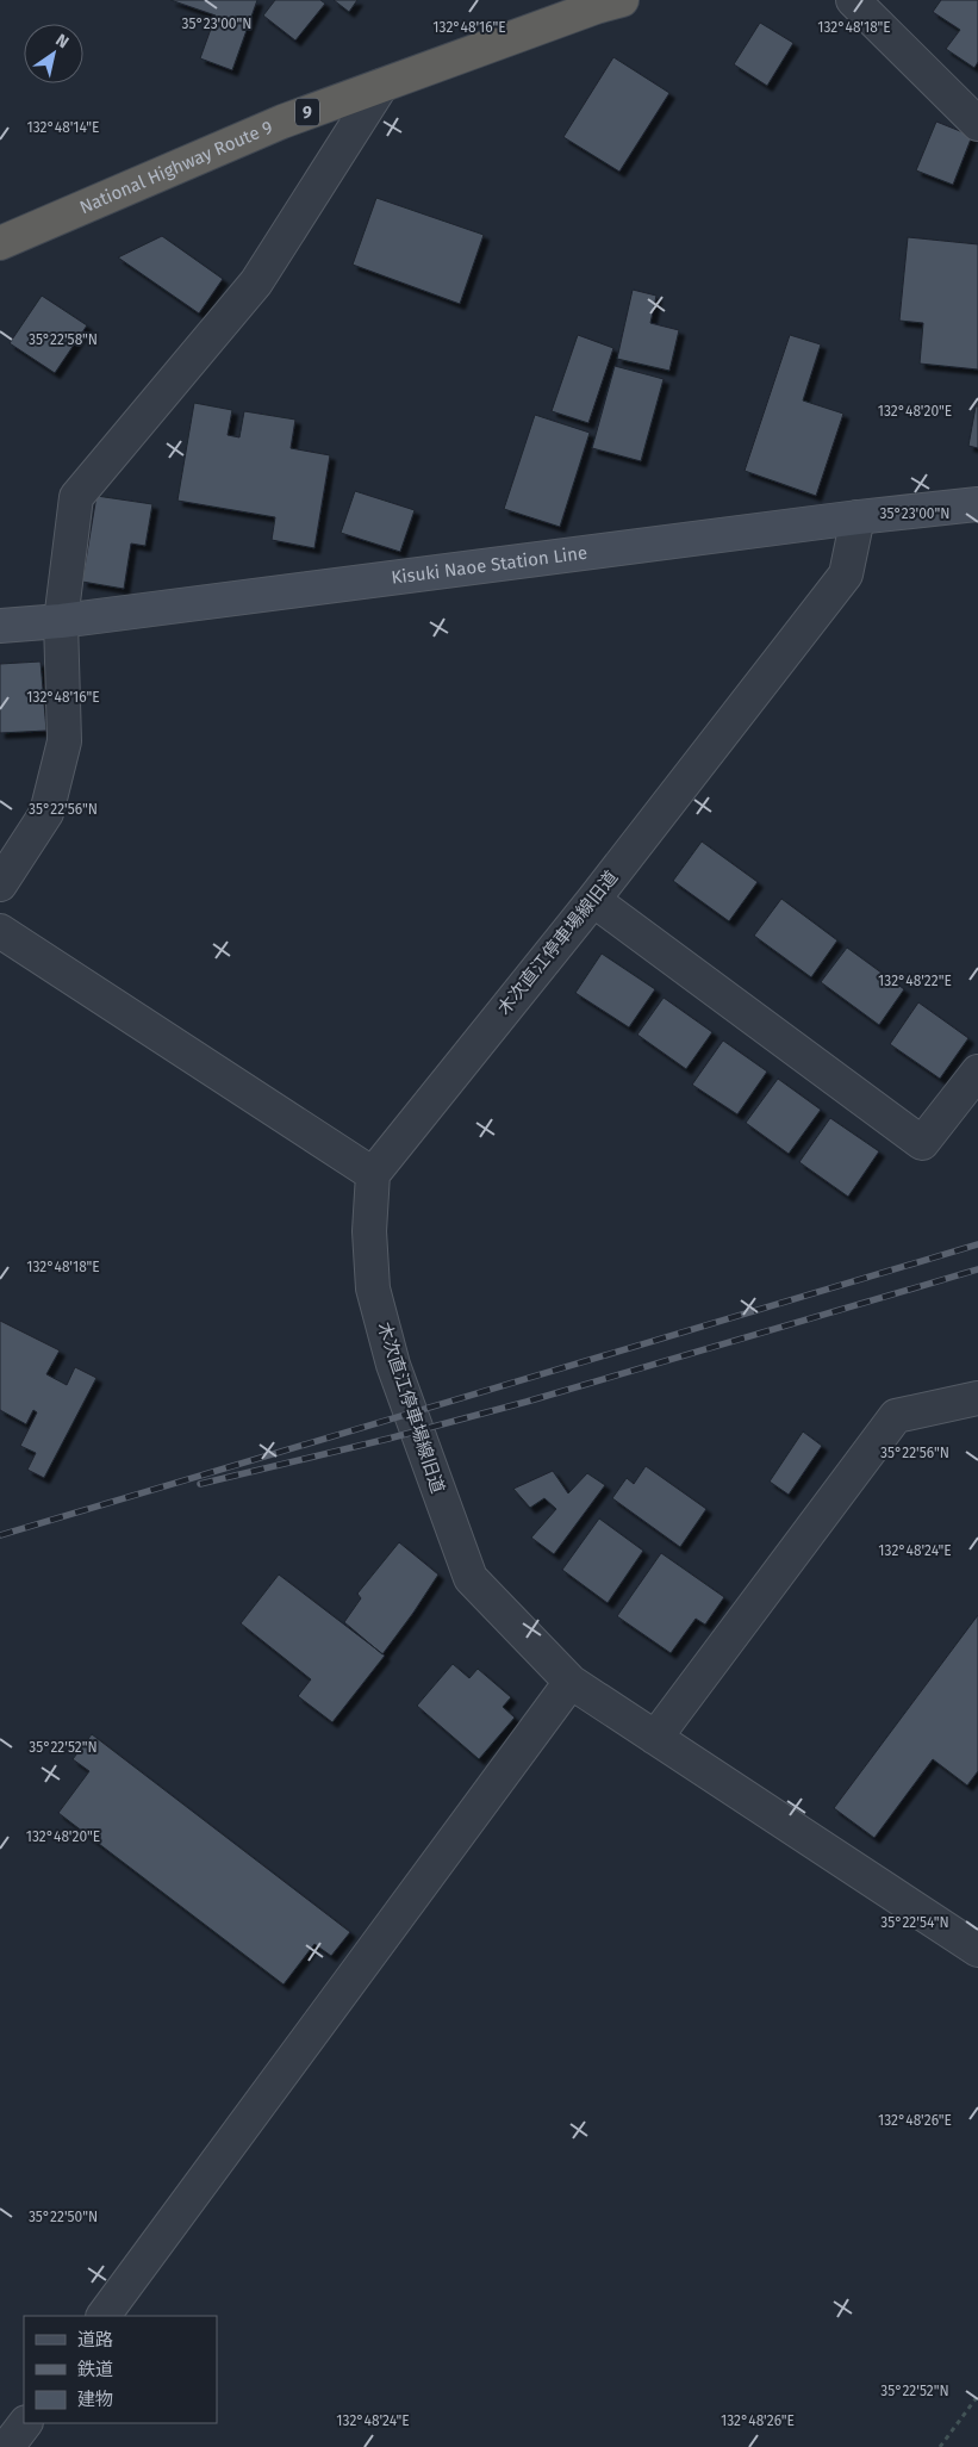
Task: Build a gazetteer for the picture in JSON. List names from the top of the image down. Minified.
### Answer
{"streets":{"highway":["9","National Highway Route 9"],"main road":["Kisuki Naoe Station Line"],"street":["木次直江停車場線旧道"]},"crossings":[["Kisuki Naoe Station Line","木次直江停車場線旧道"]],"legend":["道路","鉄道","建物"],"north":"top right","coordinates":["35°23'00\"N","132°48'16\"E","132°48'18\"E","132°48'14\"E","35°22'58\"N","132°48'20\"E","35°22'56\"N","132°48'22\"E","132°48'24\"E","35°22'52\"N","35°22'54\"N","132°48'26\"E","35°22'50\"N"]}
